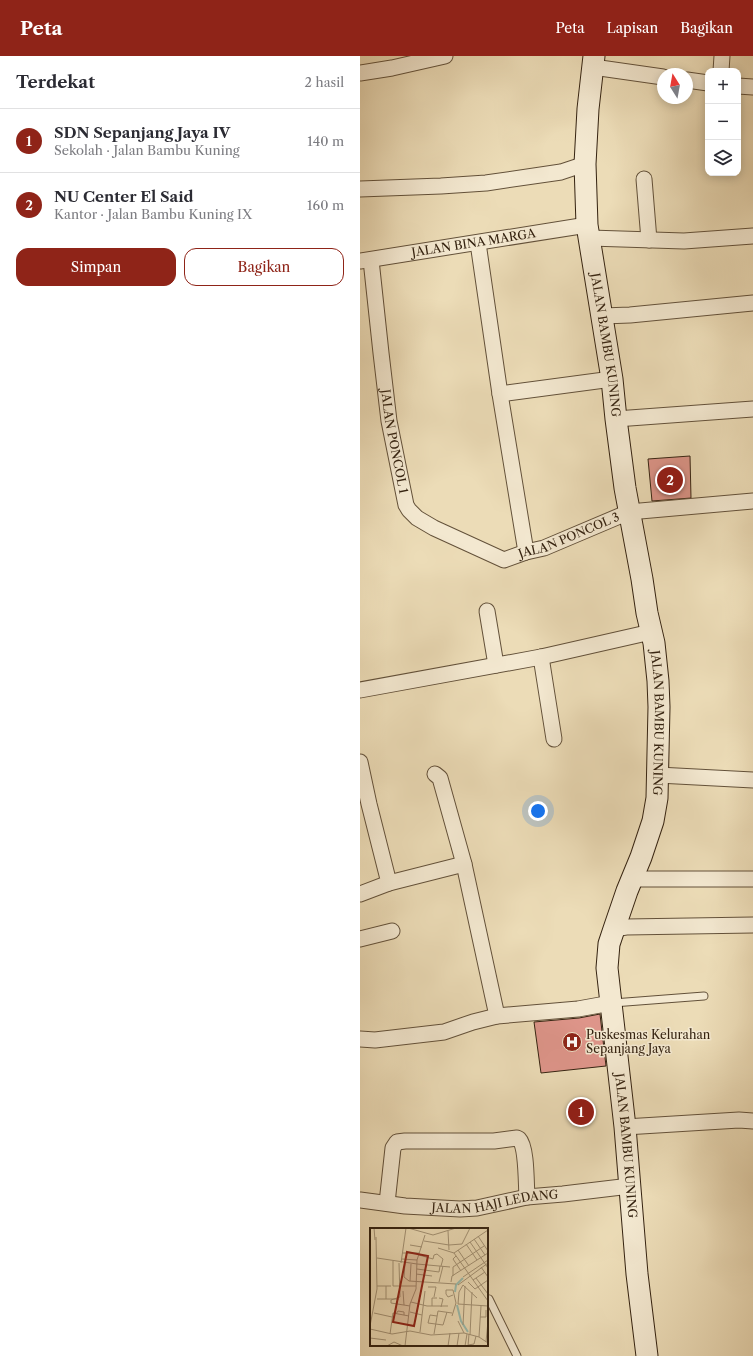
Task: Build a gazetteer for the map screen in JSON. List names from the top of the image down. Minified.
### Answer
{"streets":{"street":["JALAN BINA MARGA","JALAN BAMBU KUNING","JALAN PONCOL 1","JALAN PONCOL 3","JALAN HAJI LEDANG"]},"crossings":[["JALAN BINA MARGA","JALAN BAMBU KUNING"],["JALAN BINA MARGA","JALAN PONCOL 1"],["JALAN BAMBU KUNING","JALAN PONCOL 3"],["JALAN BAMBU KUNING","JALAN HAJI LEDANG"],["JALAN PONCOL 1","JALAN PONCOL 3"]],"places":{"hospital":["Puskesmas Kelurahan Sepanjang Jaya"]},"north":"top","page":{"header":"Peta","nav":["Peta","Lapisan","Bagikan"],"heading":["Terdekat","2 hasil"],"map_buttons":["+","−"],"list":[{"mark":"1","name":"SDN Sepanjang Jaya IV","note":"Sekolah · Jalan Bambu Kuning","value":"140 m"},{"mark":"2","name":"NU Center El Said","note":"Kantor · Jalan Bambu Kuning IX","value":"160 m"}],"buttons":["Simpan","Bagikan"],"pins":["2","1"]}}
